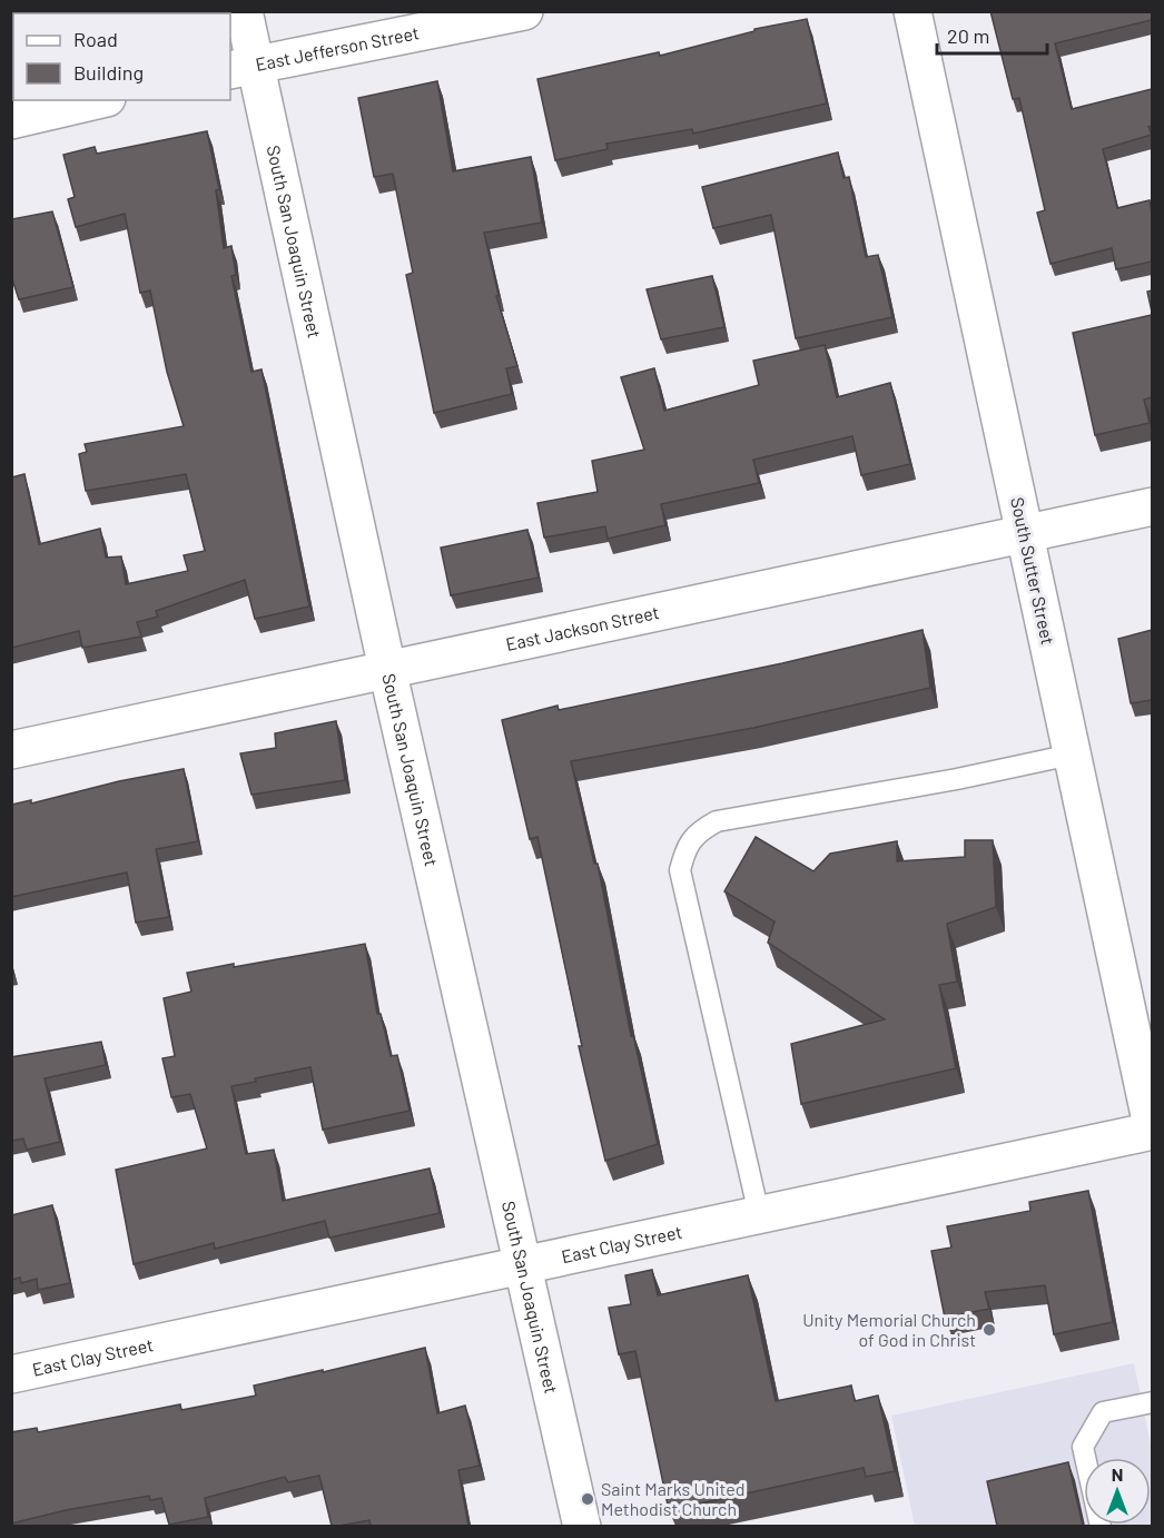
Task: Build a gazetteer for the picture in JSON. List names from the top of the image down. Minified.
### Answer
{"streets":{"street":["East Jefferson Street","South San Joaquin Street","South Sutter Street","East Jackson Street","East Clay Street"]},"crossings":[["East Jefferson Street","South San Joaquin Street"],["South San Joaquin Street","East Jackson Street"],["South San Joaquin Street","East Clay Street"],["South Sutter Street","East Jackson Street"],["South Sutter Street","East Clay Street"]],"places":["Unity Memorial Church of God in Christ","Saint Marks United Methodist Church"],"legend":["Road","Building"],"scale_bar":"20 m","north":"top"}
